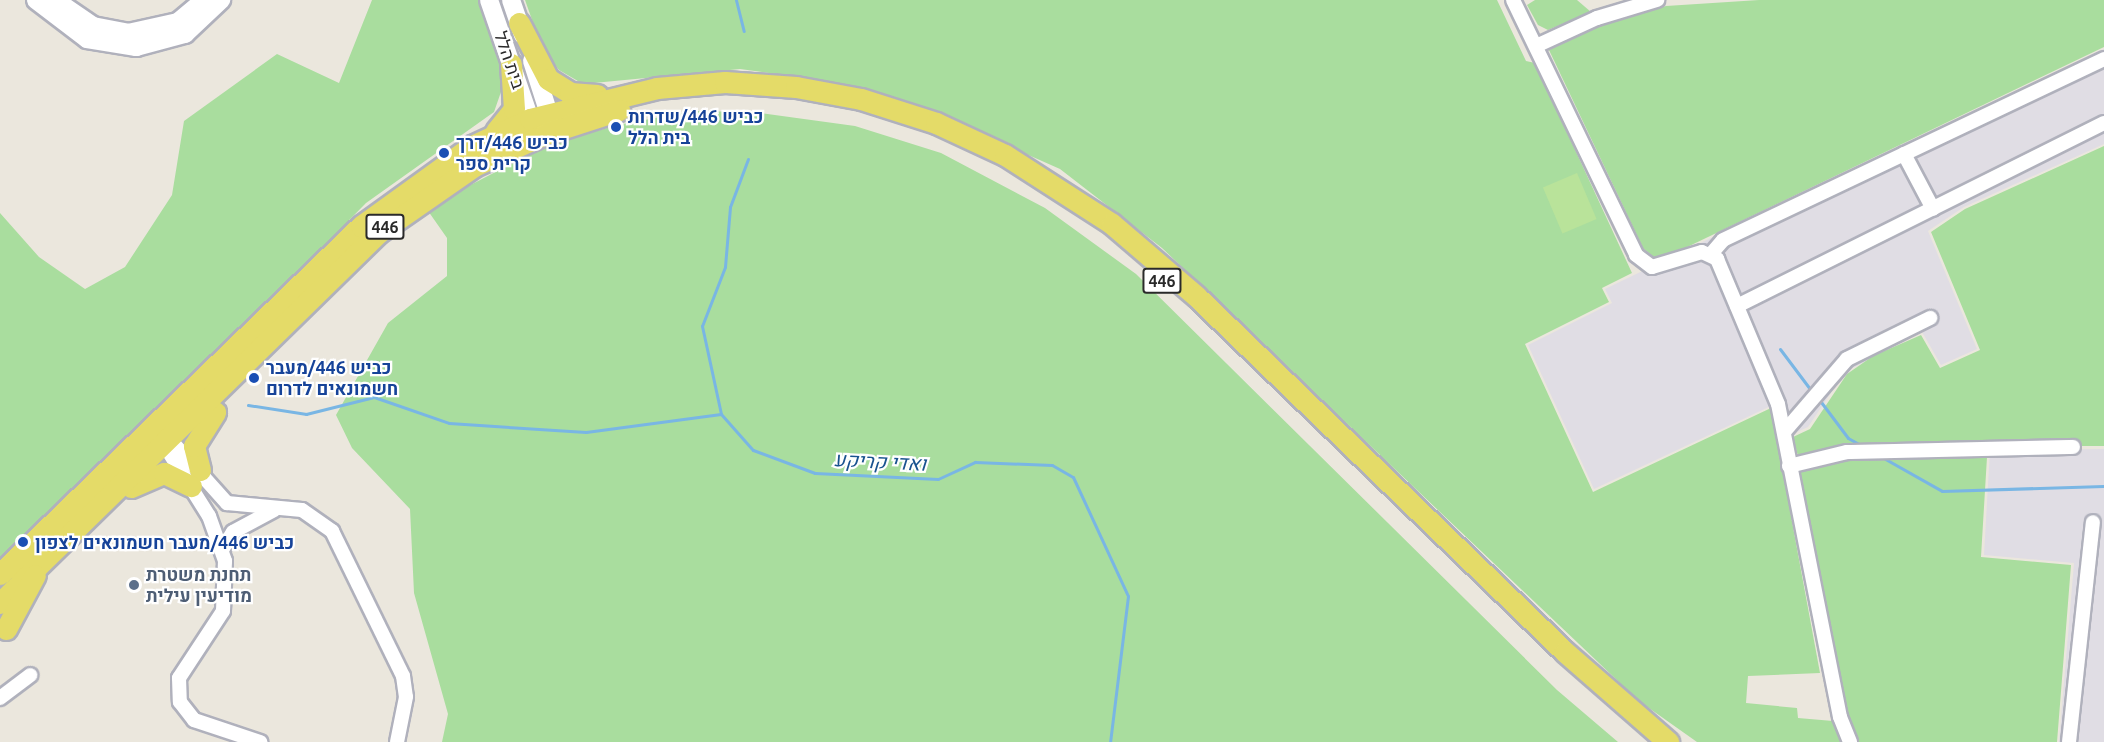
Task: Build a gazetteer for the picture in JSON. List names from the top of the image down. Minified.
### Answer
{"streets":{"main road":["446"],"street":["בית הלל"]},"crossings":[["בית הלל","446"]],"water":["ואדי קריקע"],"places":["כביש 446/שדרות בית הלל","כביש 446/דרך קרית ספר","כביש 446/מעבר חשמונאים לדרום","כביש 446/מעבר חשמונאים לצפון","תחנת משטרת מודיעין עילית"]}
